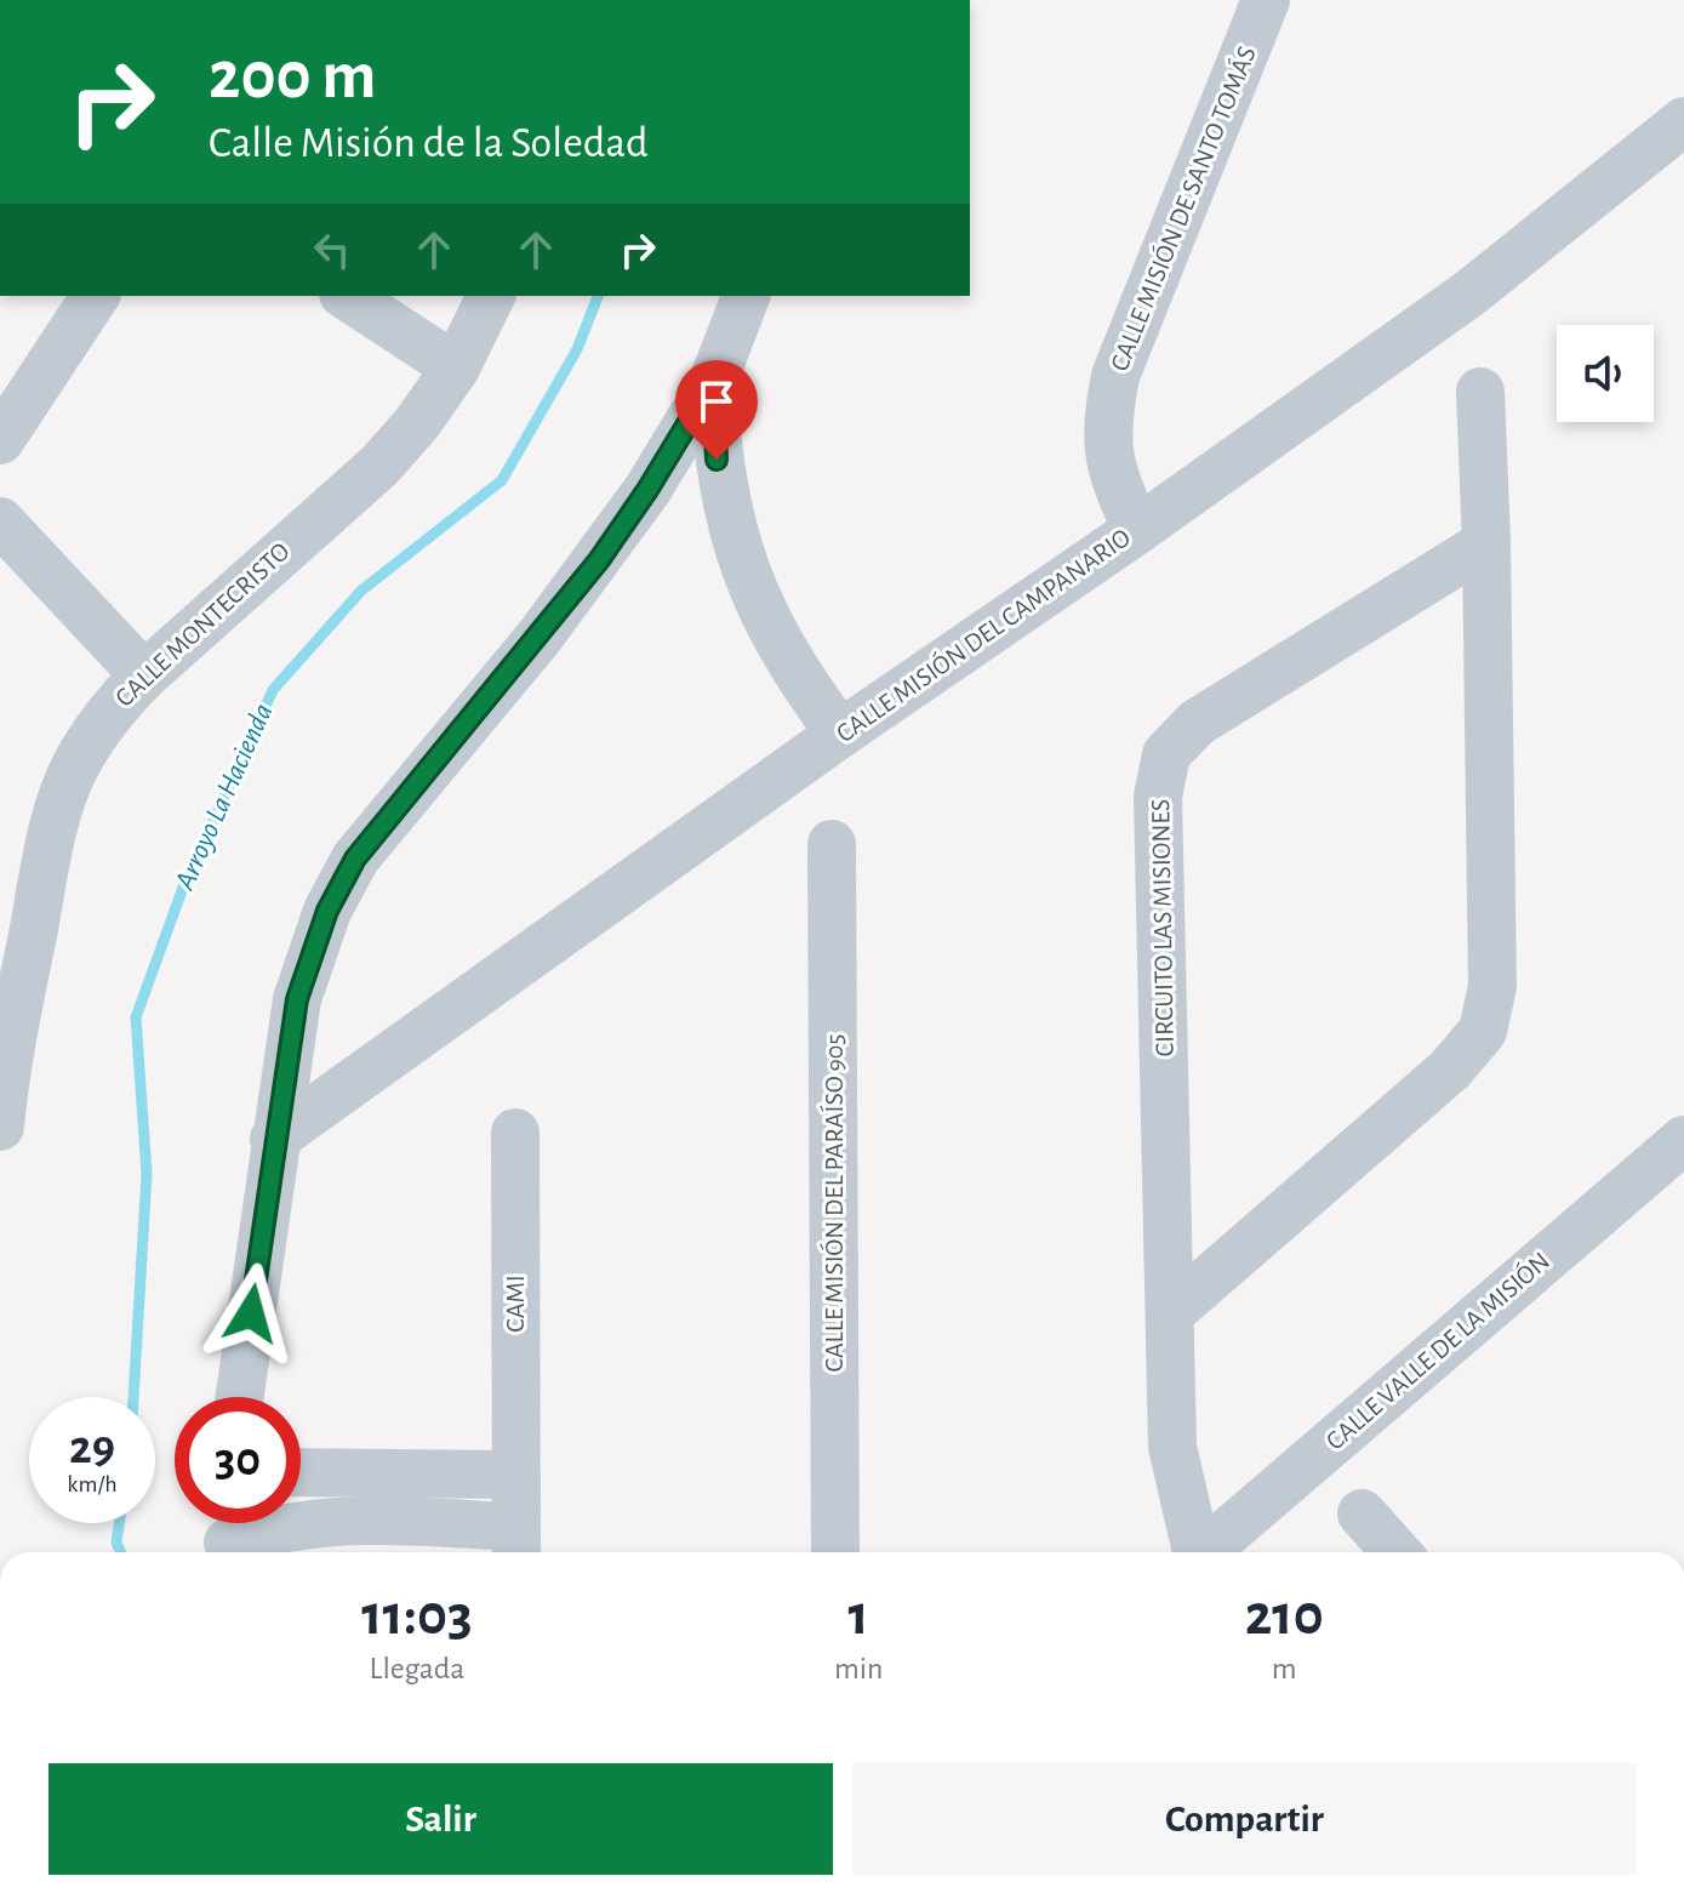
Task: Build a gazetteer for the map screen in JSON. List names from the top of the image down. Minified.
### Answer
{"streets":{"street":["CALLE MISIÓN DE SANTO TOMÁS","CALLE MONTECRISTO","CALLE MISIÓN DEL CAMPANARIO","CIRCUITO LAS MISIONES","CALLE MISIÓN DEL PARAÍSO 905","CAMI","CALLE VALLE DE LA MISIÓN"]},"crossings":[["CALLE MISIÓN DE SANTO TOMÁS","CALLE MISIÓN DEL CAMPANARIO"]],"water":["Arroyo La Hacienda"],"page":{"turn":["200 m","Calle Misión de la Soledad"],"speed":"29 km/h","limit":"30","eta":["11:03","Llegada","1","min","210","m"],"buttons":["Salir","Compartir"]}}
